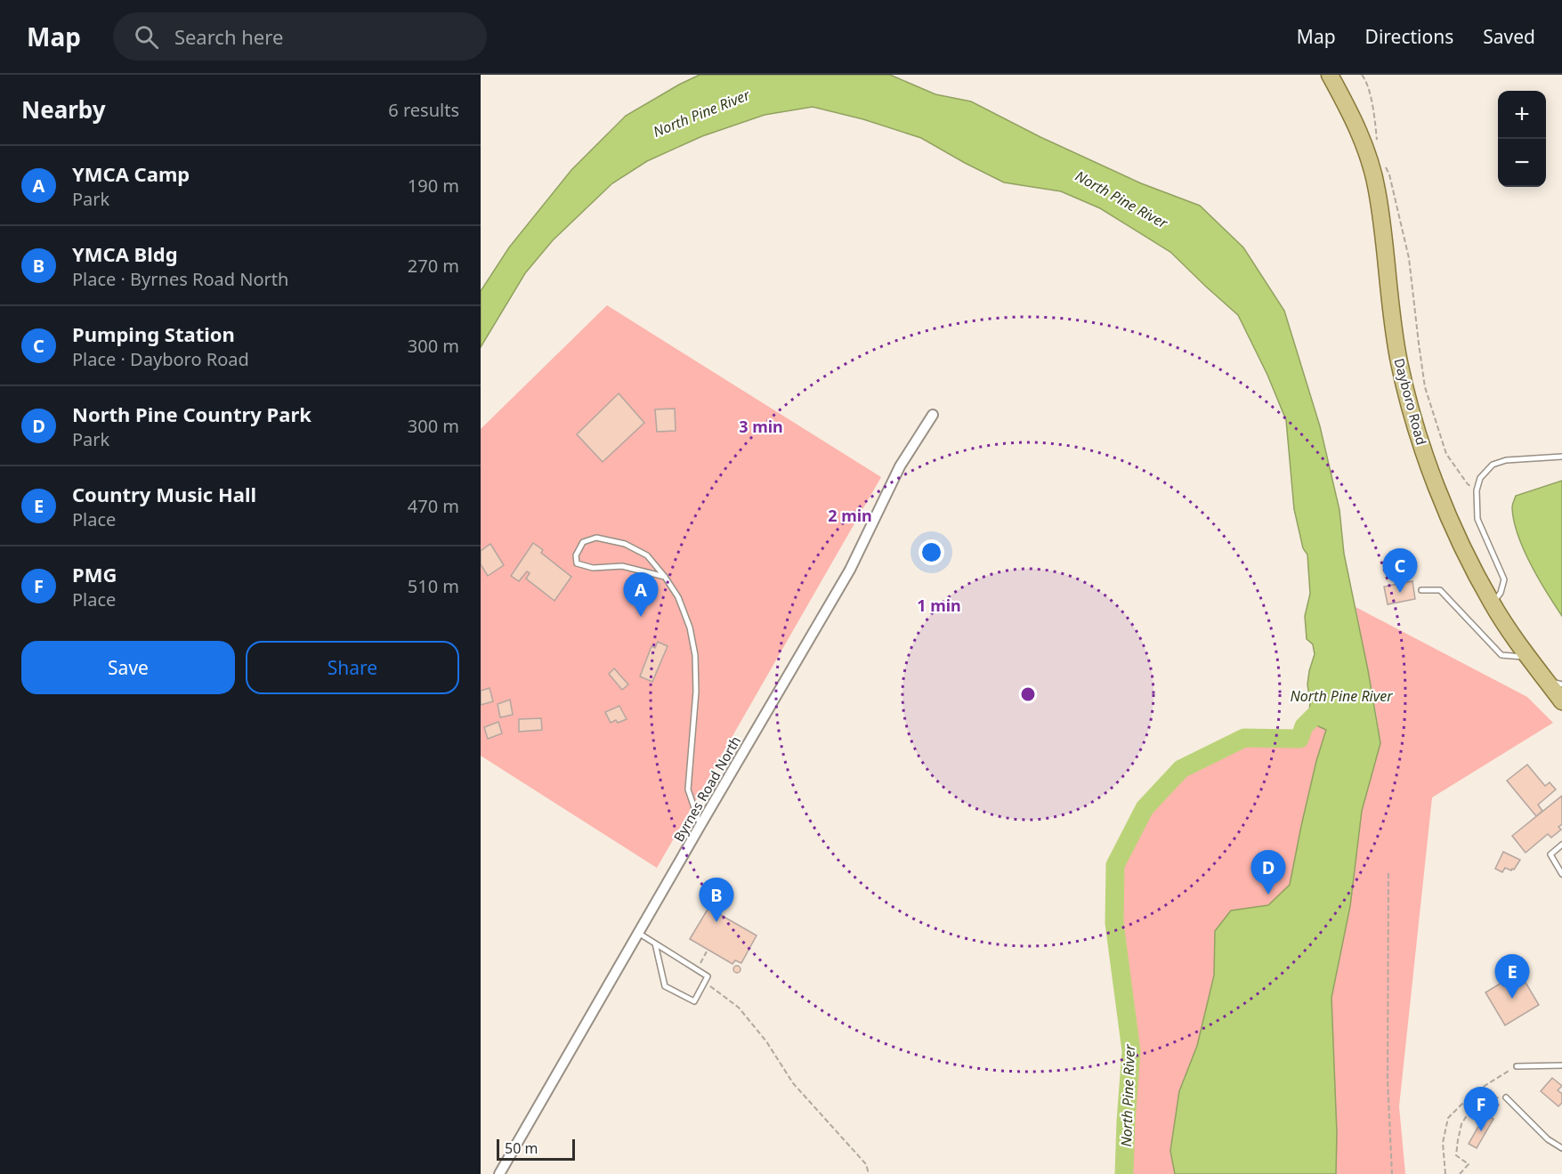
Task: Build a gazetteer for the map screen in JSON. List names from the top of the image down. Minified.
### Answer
{"streets":{"main road":["Dayboro Road"],"street":["Byrnes Road North"]},"water":["North Pine River"],"scale_bar":"50 m","page":{"header":"Map","search":"Search here","nav":["Map","Directions","Saved"],"heading":["Nearby","6 results"],"map_buttons":["+","−"],"list":[{"mark":"A","name":"YMCA Camp","note":"Park","value":"190 m"},{"mark":"B","name":"YMCA Bldg","note":"Place · Byrnes Road North","value":"270 m"},{"mark":"C","name":"Pumping Station","note":"Place · Dayboro Road","value":"300 m"},{"mark":"D","name":"North Pine Country Park","note":"Park","value":"300 m"},{"mark":"E","name":"Country Music Hall","note":"Place","value":"470 m"},{"mark":"F","name":"PMG","note":"Place","value":"510 m"}],"pins":["C","A","D","B","E","F"],"buttons":["Save","Share"],"scale":"50 m"},"rings":["3 min","2 min","1 min"]}
